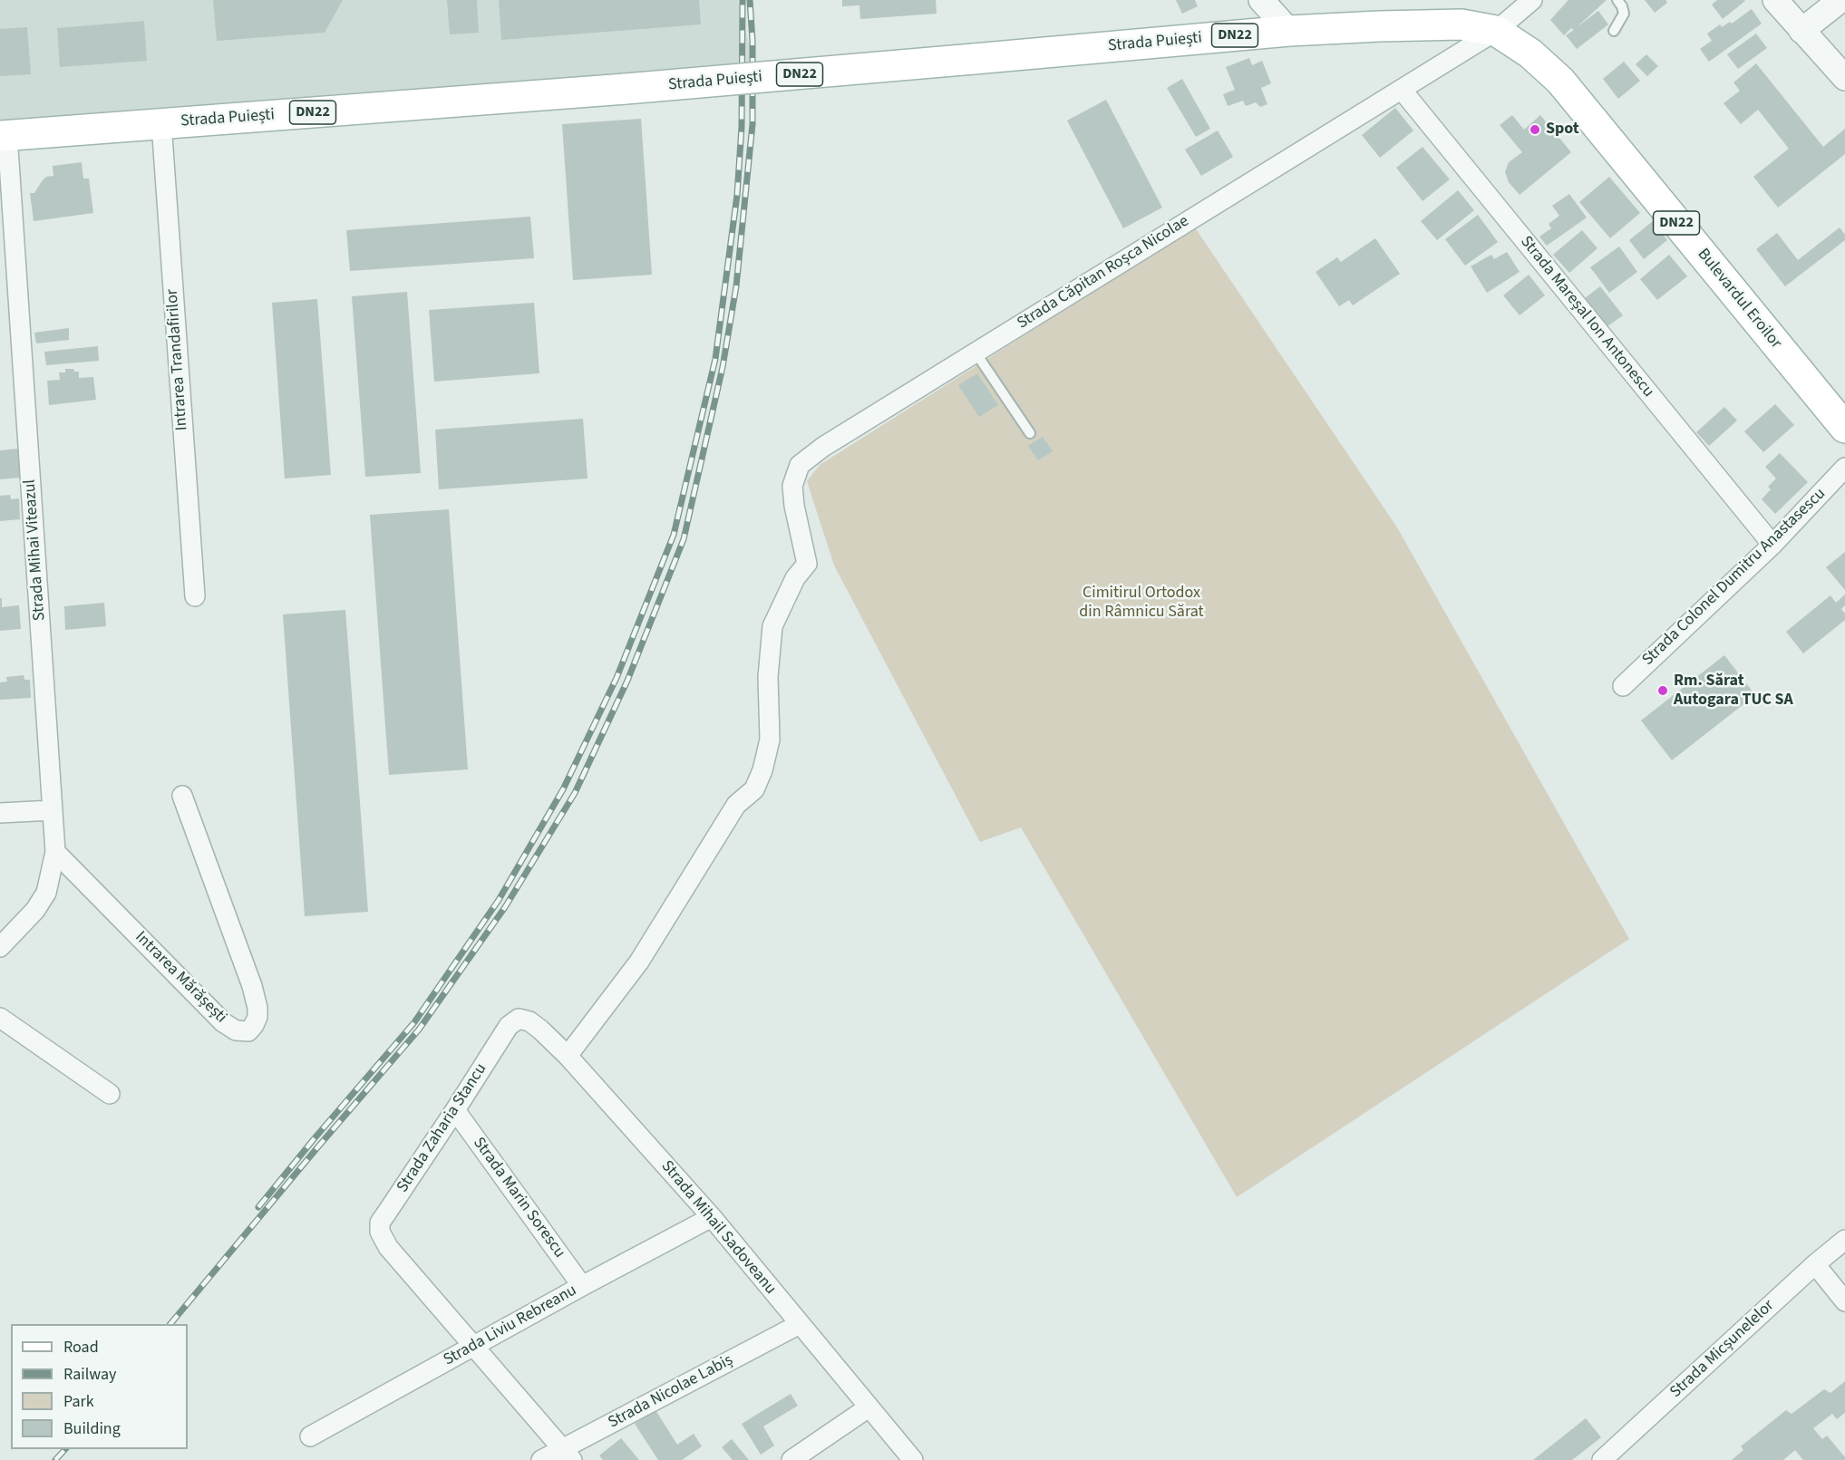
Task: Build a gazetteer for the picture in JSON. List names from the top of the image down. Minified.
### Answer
{"streets":{"main road":["DN22","Strada Puiești","Bulevardul Eroilor"],"street":["Strada Căpitan Roșca Nicolae","Strada Mareșal Ion Antonescu","Intrarea Trandafirilor","Strada Mihai Viteazul","Strada Colonel Dumitru Anastasescu","Intrarea Mărășești","Strada Zaharia Stancu","Strada Marin Sorescu","Strada Mihail Sadoveanu","Strada Liviu Rebreanu","Strada Micșunelelor","Strada Nicolae Labiș"]},"crossings":[["Strada Puiești","Strada Căpitan Roșca Nicolae"],["Strada Puiești","Bulevardul Eroilor"],["Strada Puiești","Intrarea Trandafirilor"],["Strada Puiești","Strada Mihai Viteazul"],["Strada Căpitan Roșca Nicolae","Bulevardul Eroilor"],["Strada Căpitan Roșca Nicolae","Strada Mareșal Ion Antonescu"],["Strada Căpitan Roșca Nicolae","Strada Mihail Sadoveanu"],["Strada Mareșal Ion Antonescu","Strada Colonel Dumitru Anastasescu"],["Strada Mihai Viteazul","Intrarea Mărășești"],["Strada Zaharia Stancu","Strada Marin Sorescu"],["Strada Zaharia Stancu","Strada Mihail Sadoveanu"],["Strada Zaharia Stancu","Strada Liviu Rebreanu"],["Strada Marin Sorescu","Strada Liviu Rebreanu"],["Strada Mihail Sadoveanu","Strada Liviu Rebreanu"],["Strada Mihail Sadoveanu","Strada Nicolae Labiș"]],"parks":["Cimitirul Ortodox din Râmnicu Sărat"],"places":["Spot","Rm. Sărat Autogara TUC SA"],"legend":["Road","Railway","Park","Building"]}
